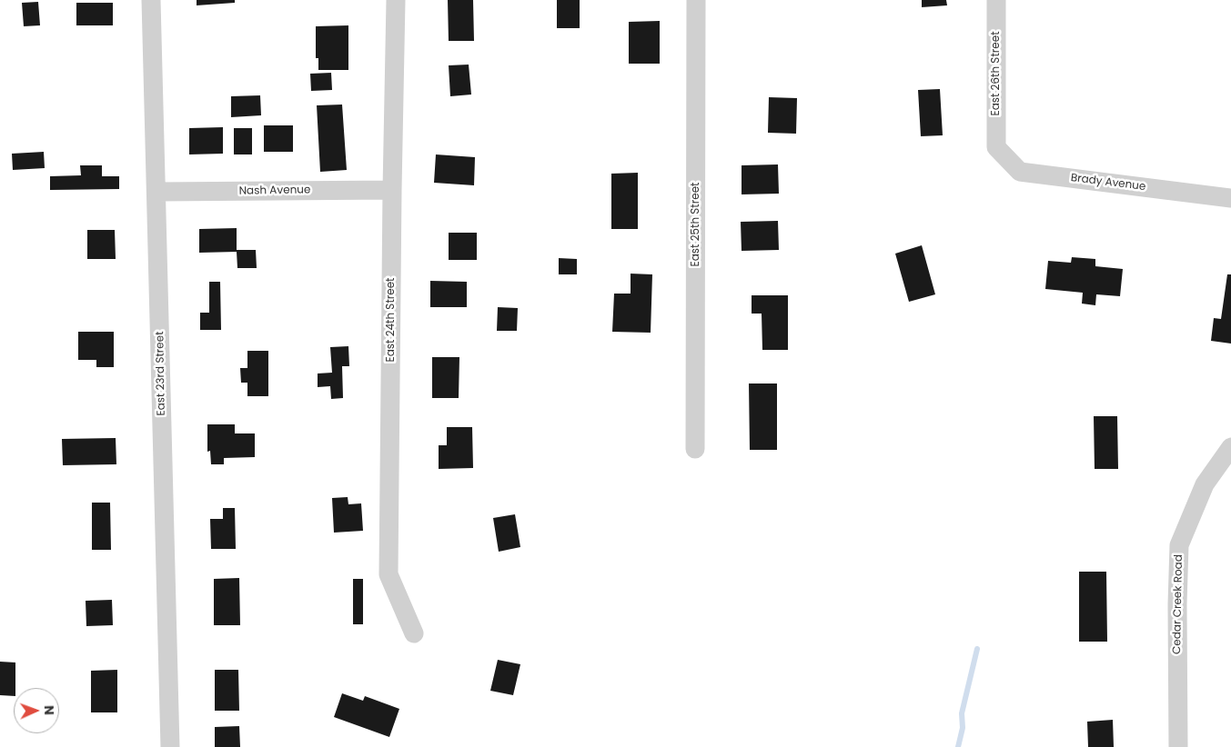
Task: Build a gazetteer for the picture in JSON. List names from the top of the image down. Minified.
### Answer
{"streets":{"street":["East 26th Street","Brady Avenue","Nash Avenue","East 25th Street","East 24th Street","East 23rd Street","Cedar Creek Road"]},"crossings":[["East 26th Street","Brady Avenue"],["Nash Avenue","East 24th Street"],["Nash Avenue","East 23rd Street"]],"north":"right"}
